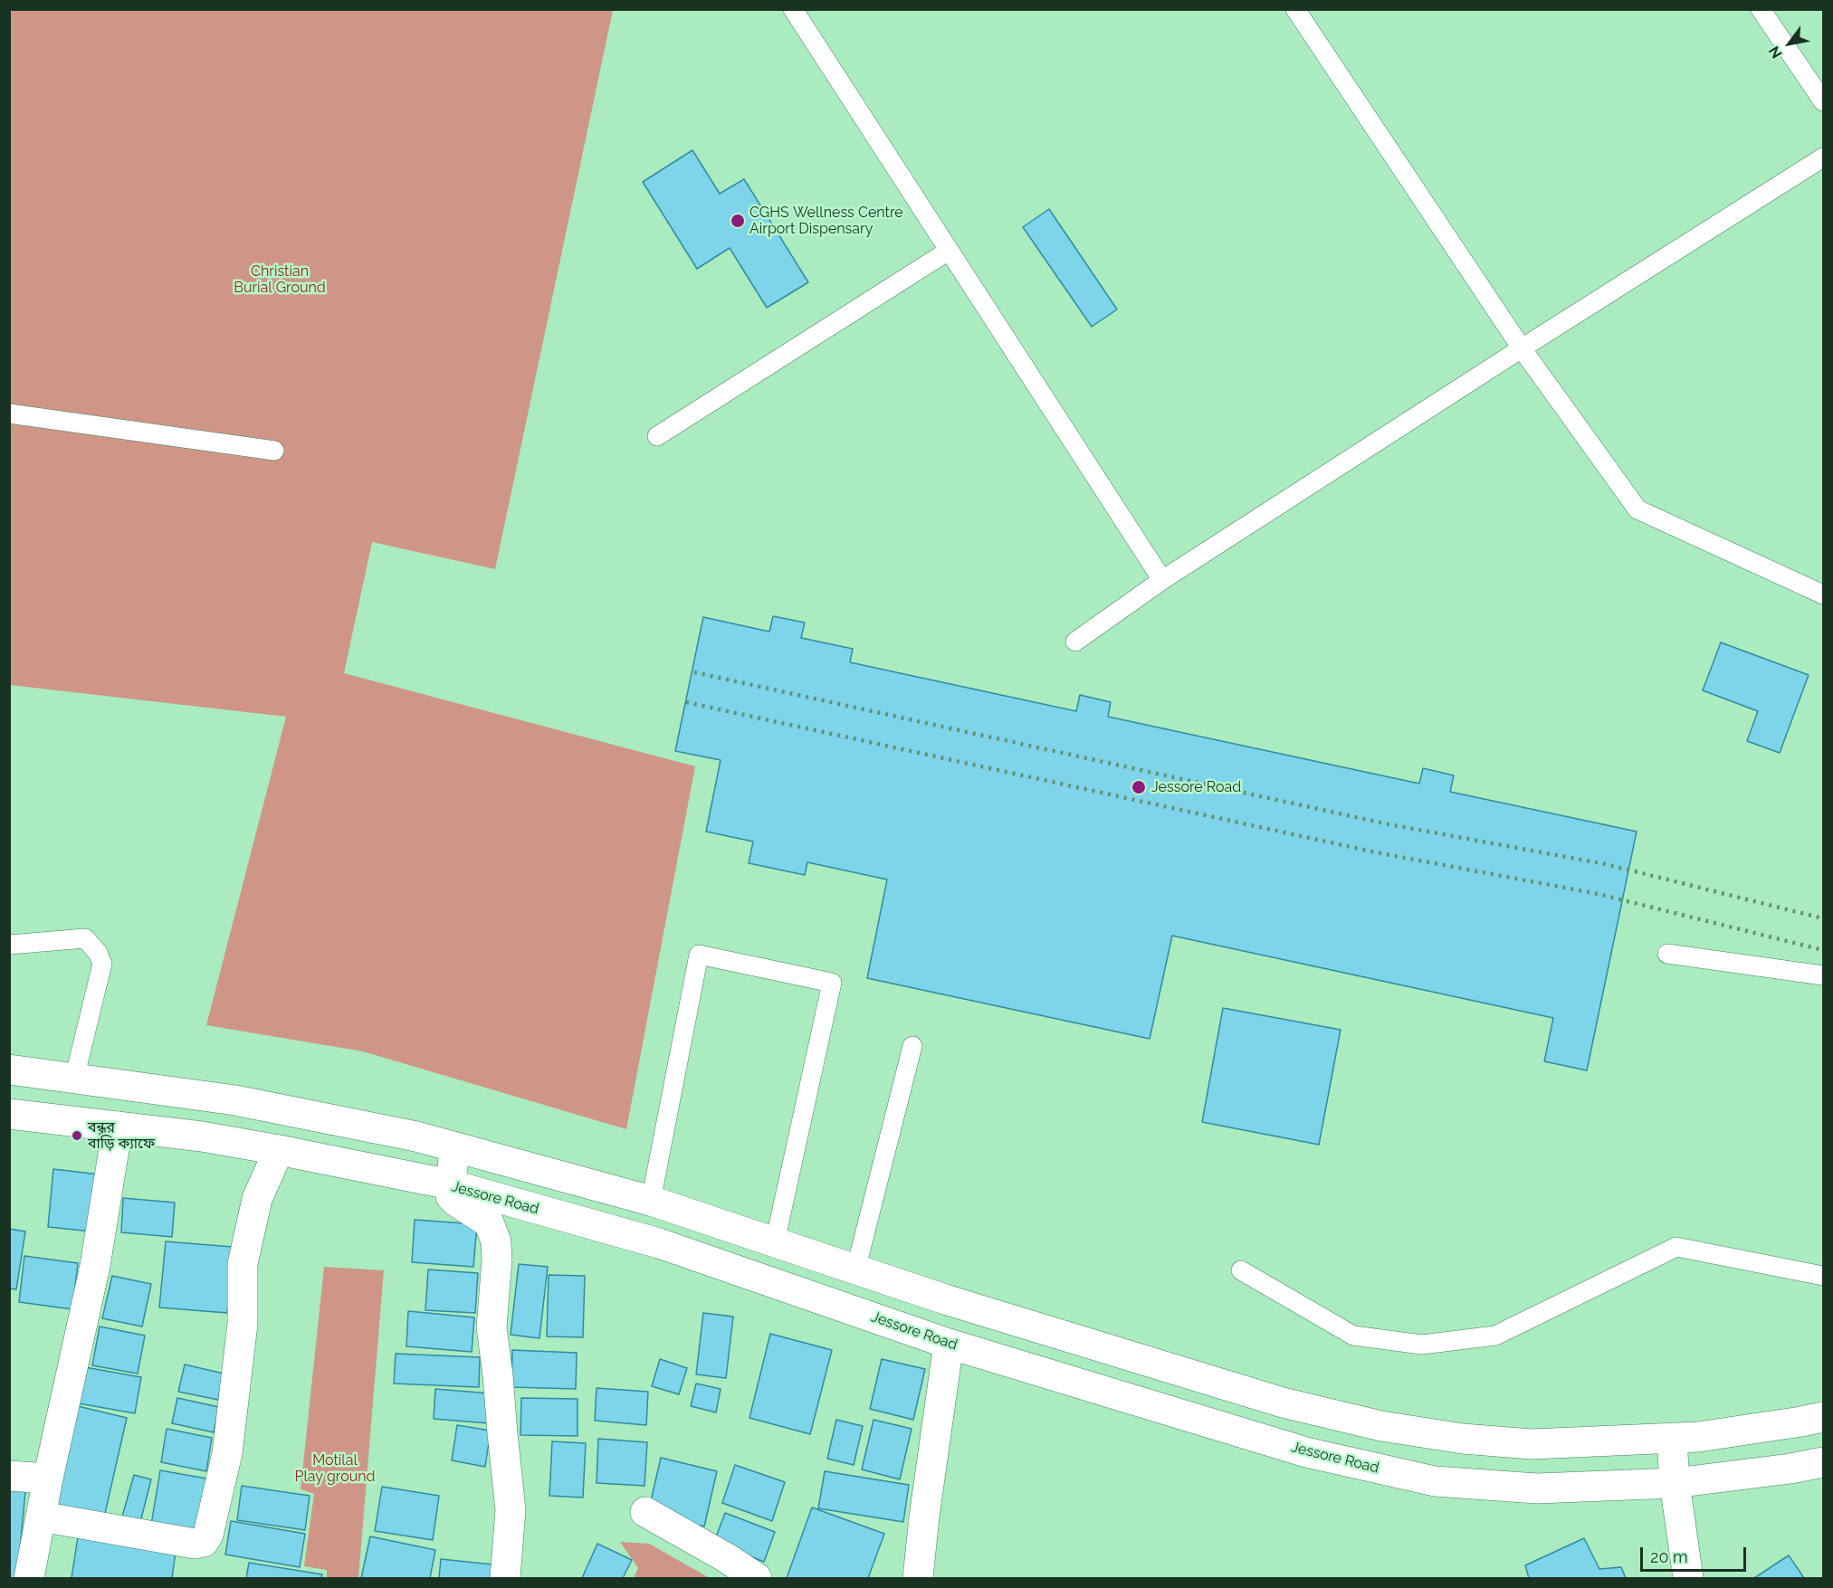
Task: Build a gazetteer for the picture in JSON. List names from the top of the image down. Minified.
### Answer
{"streets":{"main road":["Jessore Road"]},"parks":["Christian Burial Ground","Motilal Play ground"],"places":["CGHS Wellness Centre Airport Dispensary","Jessore Road","বন্ধুর বাড়ি ক্যাফে"],"scale_bar":"20 m","north":"bottom left"}
